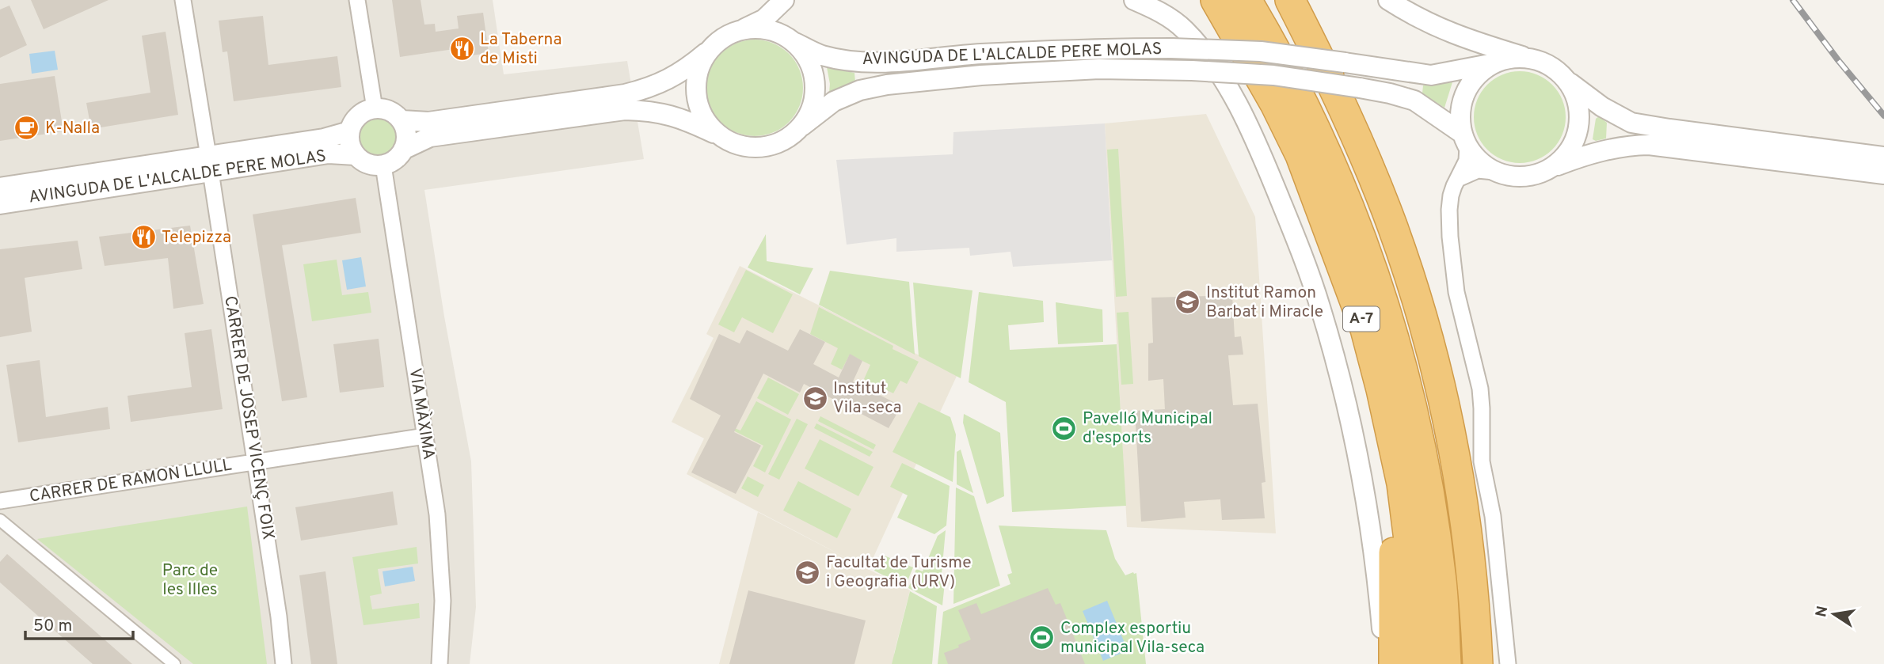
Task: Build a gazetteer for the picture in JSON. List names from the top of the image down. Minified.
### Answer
{"streets":{"highway":["A-7"],"street":["AVINGUDA DE L'ALCALDE PERE MOLAS","VIA MÀXIMA","CARRER DE JOSEP VICENÇ FOIX","CARRER DE RAMON LLULL"]},"crossings":[["AVINGUDA DE L'ALCALDE PERE MOLAS","VIA MÀXIMA"],["AVINGUDA DE L'ALCALDE PERE MOLAS","CARRER DE JOSEP VICENÇ FOIX"],["VIA MÀXIMA","CARRER DE RAMON LLULL"],["CARRER DE JOSEP VICENÇ FOIX","CARRER DE RAMON LLULL"]],"parks":["Parc de les Illes"],"places":{"restaurant":["La Taberna de Misti","Telepizza"],"cafe":["K-Nalla"],"school or university":["Institut Ramon Barbat i Miracle","Institut Vila-seca","Facultat de Turisme i Geografia (URV)"],"sports":["Pavelló Municipal d'esports","Complex esportiu municipal Vila-seca"]},"scale_bar":"50 m","north":"left"}
